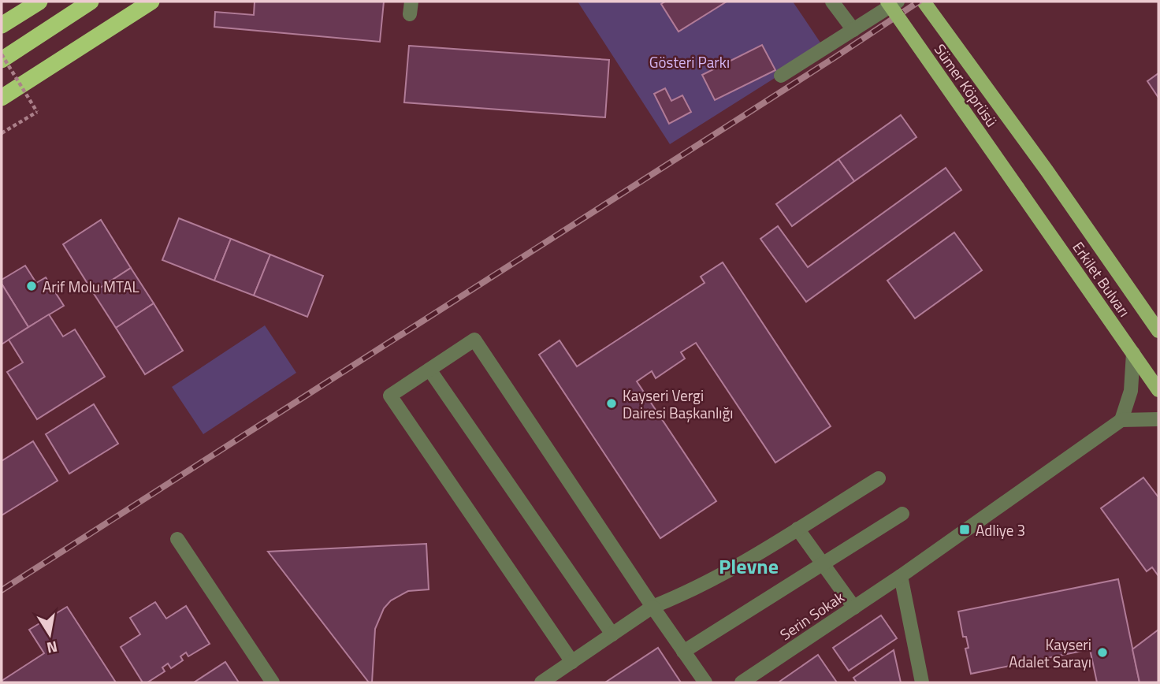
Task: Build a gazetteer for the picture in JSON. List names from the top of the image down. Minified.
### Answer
{"streets":{"main road":["Sümer Köprüsü","Erkilet Bulvarı"],"street":["Serin Sokak"]},"crossings":[["Sümer Köprüsü","Erkilet Bulvarı"]],"districts":["Plevne"],"parks":["Gösteri Parkı"],"places":{"other":["Arif Molu MTAL","Kayseri Vergi Dairesi Başkanlığı","Kayseri Adalet Sarayı"],"transit":["Adliye 3"]},"north":"bottom"}
